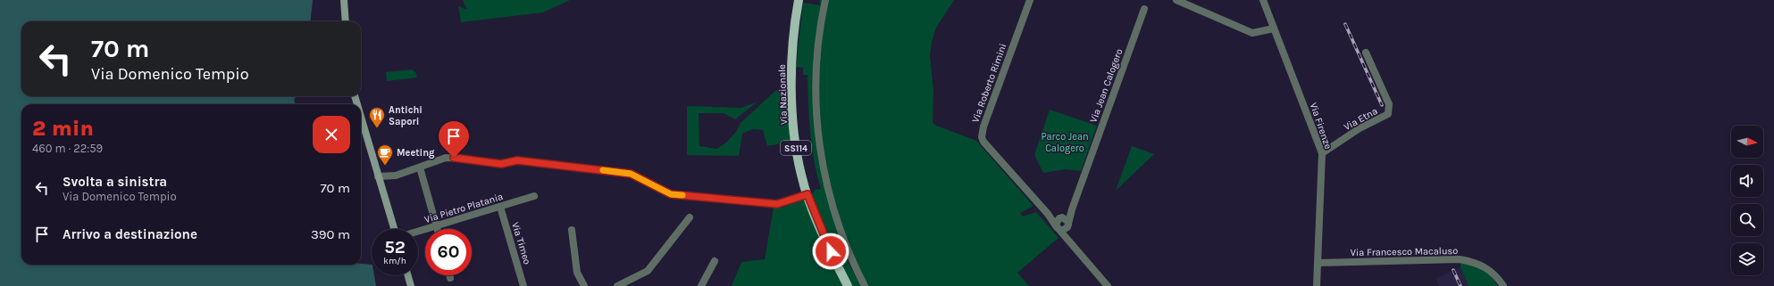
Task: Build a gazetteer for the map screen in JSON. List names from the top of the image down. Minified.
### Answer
{"streets":{"main road":["Via Nazionale","SS114"],"street":["Via Roberto Rimini","Via Jean Calogero","Via Etna","Via Firenze","Via Pietro Platania","Via Timeo","Via Francesco Macaluso"]},"crossings":[["Via Etna","Via Firenze"],["Via Firenze","Via Francesco Macaluso"],["Via Pietro Platania","Via Timeo"]],"parks":["Parco Jean Calogero"],"places":{"restaurant":["Antichi Sapori"],"cafe":["Meeting"]},"north":"right","page":{"turn":["70 m","Via Domenico Tempio"],"heading":["2 min","460 m · 22:59"],"list":[{"name":"Svolta a sinistra","note":"Via Domenico Tempio","value":"70 m"},{"name":"Arrivo a destinazione","value":"390 m"}],"speed":"52 km/h","limit":"60"}}
